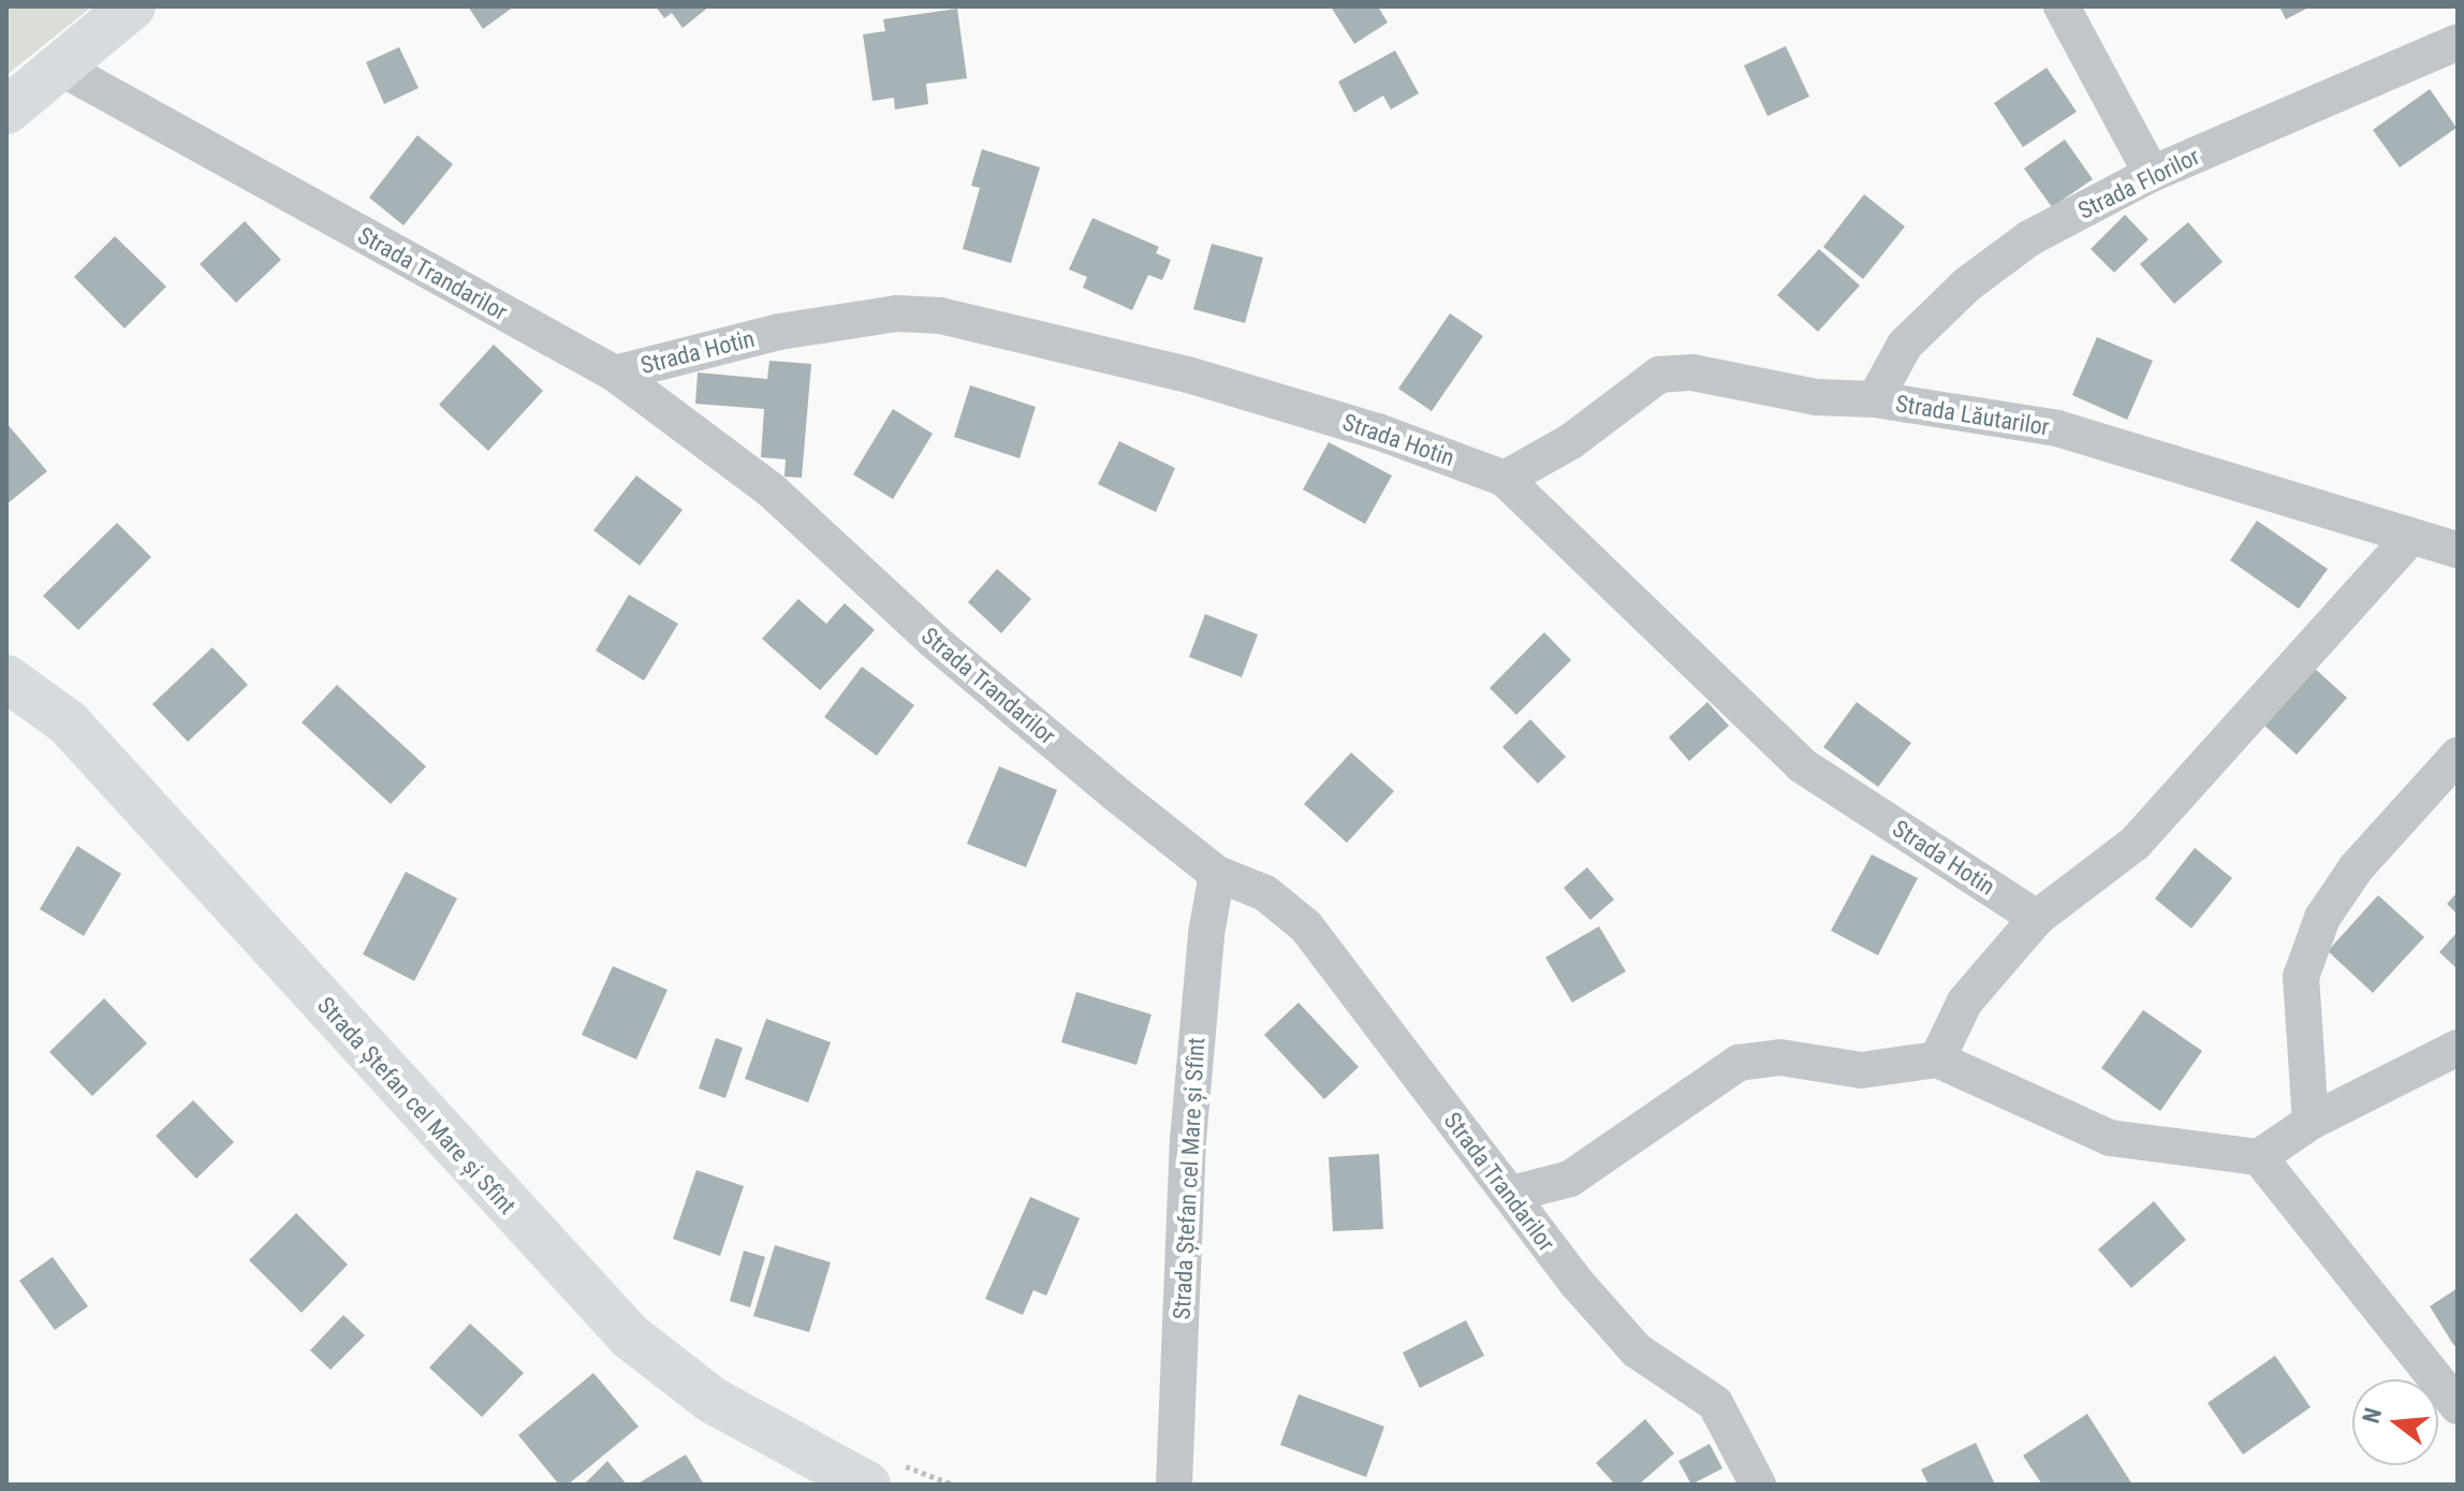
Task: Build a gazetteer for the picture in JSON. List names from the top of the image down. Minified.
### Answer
{"streets":{"street":["Strada Florilor","Strada Trandarilor","Strada Hotin","Strada Lăutarilor","Strada Ștefan cel Mare și Sfînt"]},"crossings":[["Strada Florilor","Strada Lăutarilor"],["Strada Trandarilor","Strada Hotin"],["Strada Trandarilor","Strada Ștefan cel Mare și Sfînt"],["Strada Hotin","Strada Lăutarilor"]],"north":"left"}
